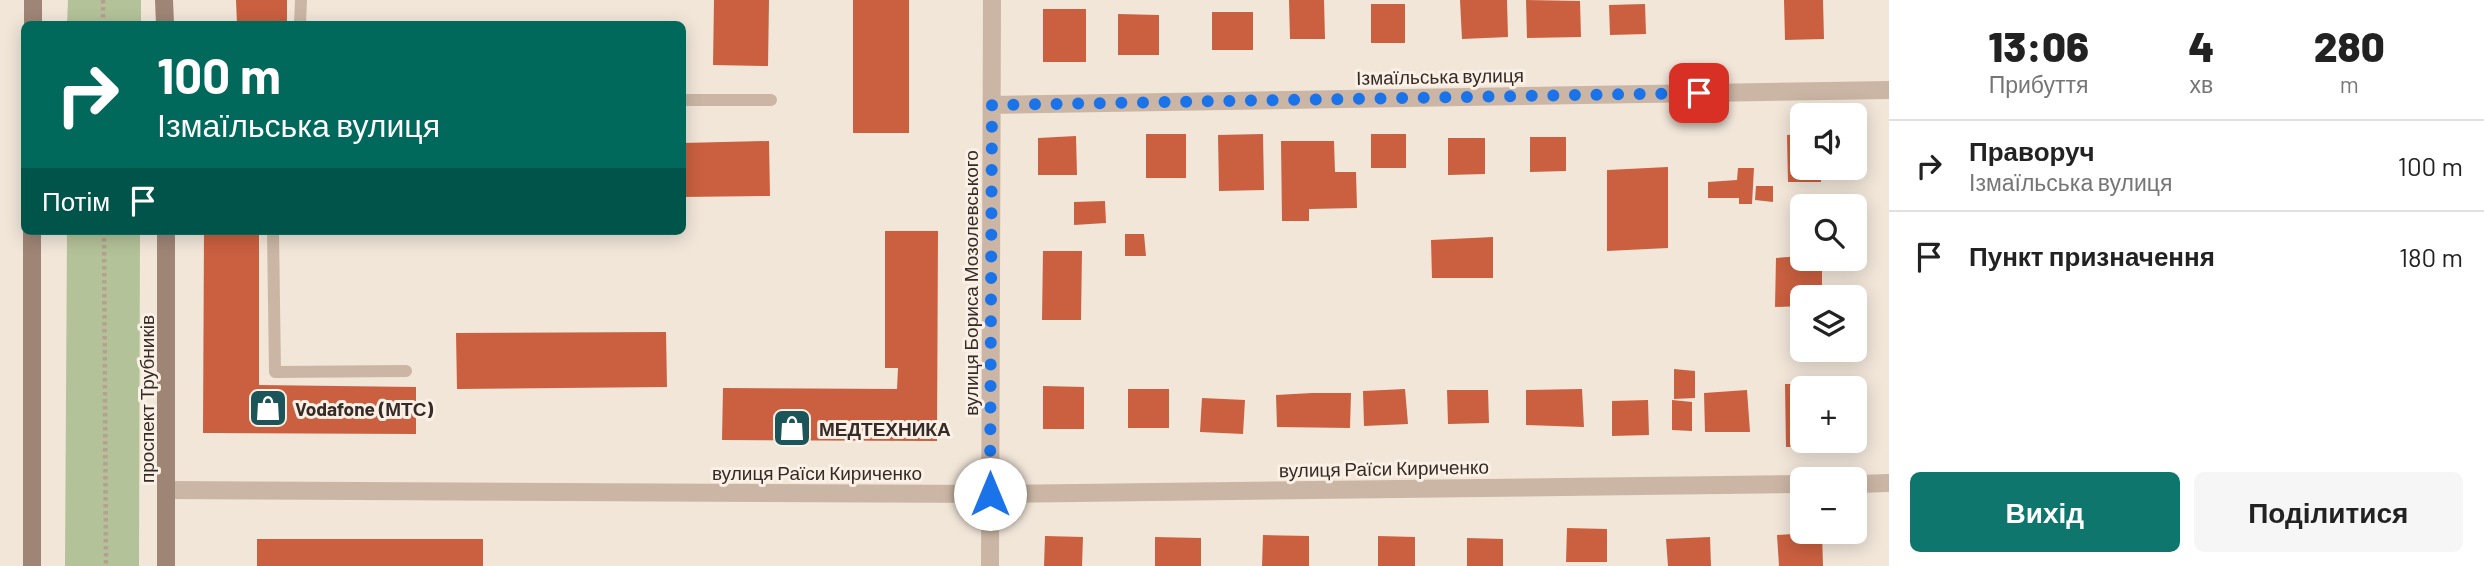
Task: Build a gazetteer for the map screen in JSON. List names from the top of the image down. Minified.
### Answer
{"streets":{"main road":["проспект Трубників"],"street":["Ізмаїльська вулиця","вулиця Бориса Мозолевського","вулиця Раїси Кириченко"]},"crossings":[["Ізмаїльська вулиця","вулиця Бориса Мозолевського"],["вулиця Бориса Мозолевського","вулиця Раїси Кириченко"],["проспект Трубників","вулиця Раїси Кириченко"]],"places":{"shop":["Vodafone (МТС)","МЕДТЕХНИКА"]},"page":{"eta":["13:06","Прибуття","4","хв","280","m"],"turn":["100 m","Ізмаїльська вулиця"],"map_buttons":["+","−"],"list":[{"name":"Праворуч","note":"Ізмаїльська вулиця","value":"100 m"},{"name":"Пункт призначення","value":"180 m"}],"then":"Потім","buttons":["Вихід","Поділитися"]}}
